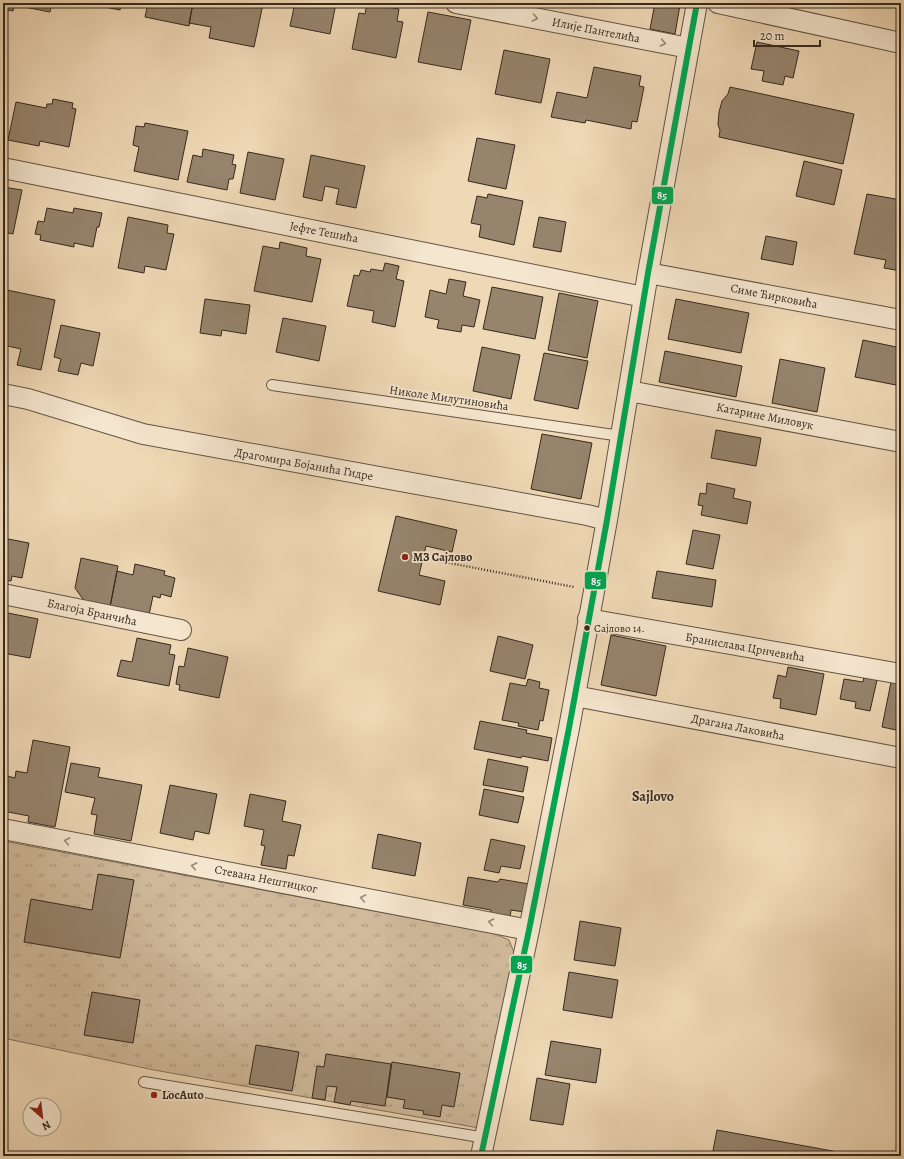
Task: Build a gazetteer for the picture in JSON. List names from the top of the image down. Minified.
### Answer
{"streets":{"street":["Илије Пантелића","Јефте Тешића","Симе Ћирковића","Катарине Миловук","Драгомира Бојанића Гидре","Благоја Бранчића","Бранислава Црнчевића","Драгана Лаковића","Стевана Нештицког"],"lane":["Николе Милутиновића"]},"one_way":["Илије Пантелића","Стевана Нештицког"],"districts":["Sajlovo"],"places":["МЗ Сајлово","Сајлово 14.","LocAuto"],"lines":["transit line 85"],"scale_bar":"20 m","north":"bottom right"}
